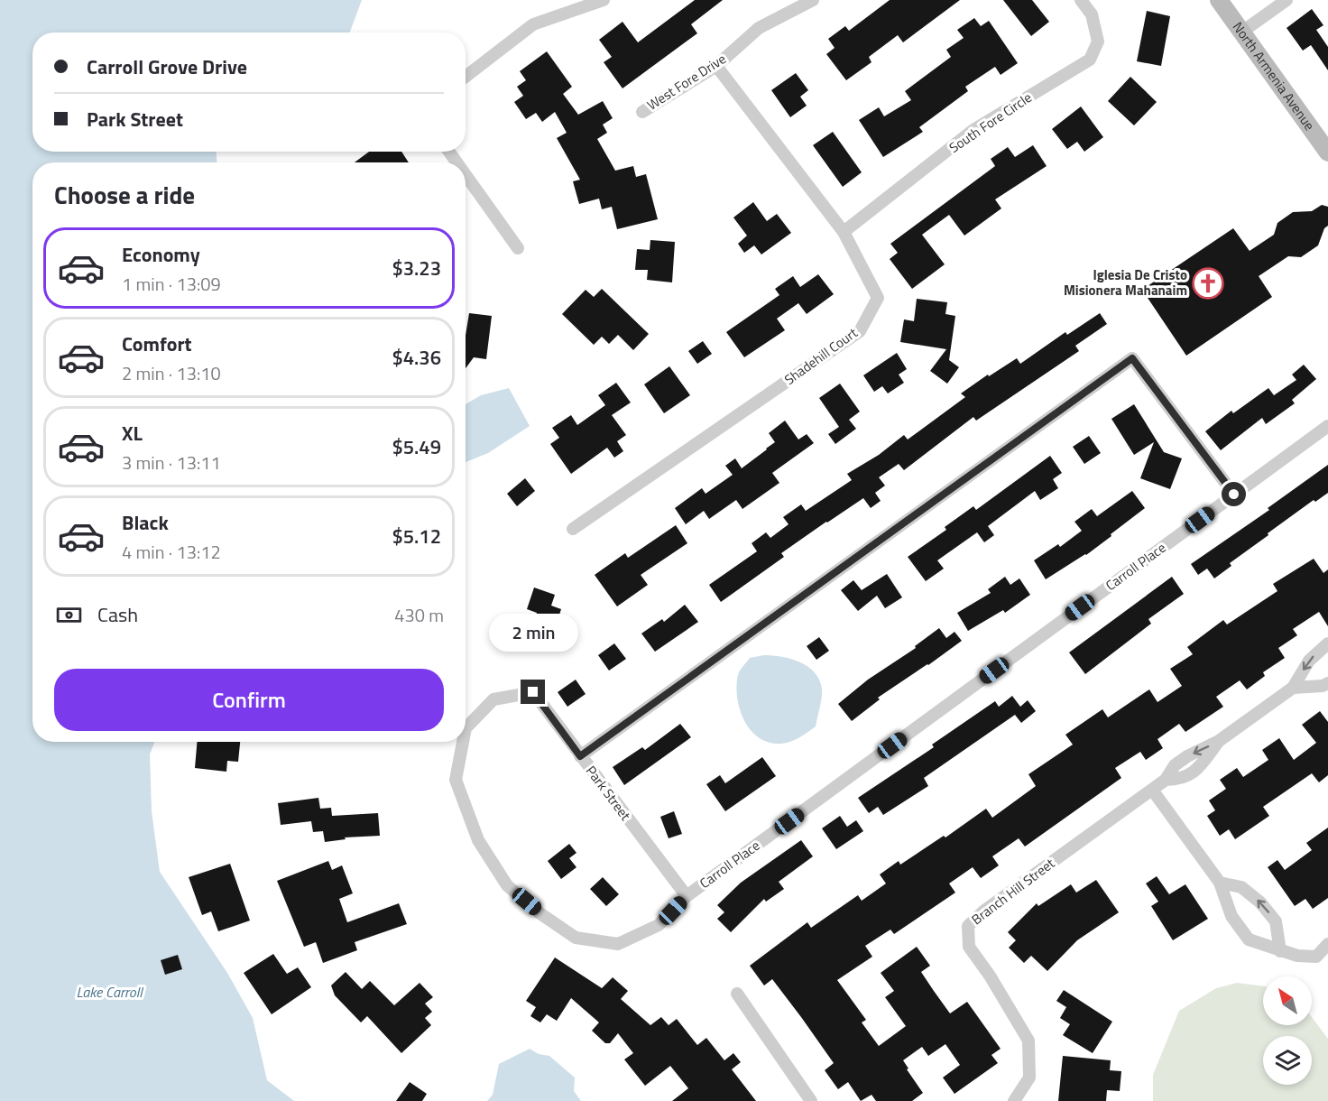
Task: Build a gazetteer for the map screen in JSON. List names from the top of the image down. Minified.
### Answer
{"streets":{"main road":["North Armenia Avenue"],"street":["West Fore Drive","South Fore Circle","Shadehill Court","Carroll Place","Park Street","Branch Hill Street"]},"crossings":[["West Fore Drive","Shadehill Court"],["South Fore Circle","Shadehill Court"],["Carroll Place","Park Street"]],"water":["Lake Carroll"],"places":{"church":["Iglesia De Cristo Misionera Mahanaim"]},"north":"top left","page":{"banner":["Carroll Grove Drive","Park Street"],"heading":"Choose a ride","list":[{"name":"Economy","note":"1 min · 13:09","value":"$3.23"},{"name":"Comfort","note":"2 min · 13:10","value":"$4.36"},{"name":"XL","note":"3 min · 13:11","value":"$5.49"},{"name":"Black","note":"4 min · 13:12","value":"$5.12"}],"pay":["Cash","430 m"],"bubble":"2 min","buttons":"Confirm"}}
